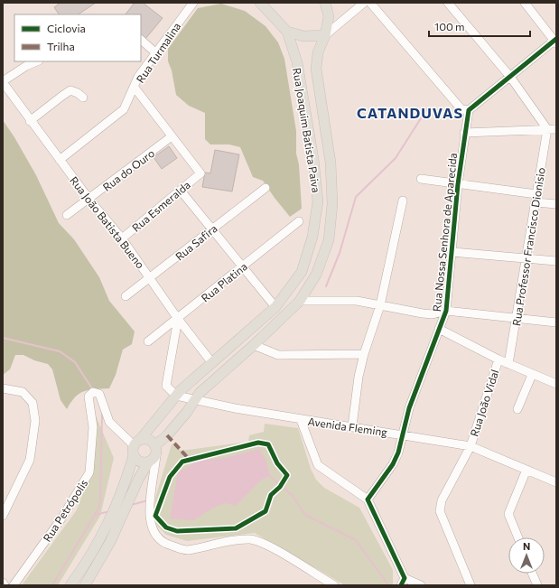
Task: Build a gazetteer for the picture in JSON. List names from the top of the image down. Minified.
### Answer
{"streets":{"main road":["Rua Joaquim Batista Paiva"],"street":["Rua Turmalina","Rua do Ouro","Rua Esmeralda","Rua João Batista Bueno","Rua Nossa Senhora de Aparecida","Rua Safira","Rua Professor Francisco Dionisio","Rua Platina","Rua João Vidal","Avenida Fleming","Rua Petrópolis"]},"crossings":[["Rua Turmalina","Rua João Batista Bueno"],["Rua Joaquim Batista Paiva","Rua João Batista Bueno"],["Rua Joaquim Batista Paiva","Avenida Fleming"],["Rua Joaquim Batista Paiva","Rua Petrópolis"],["Rua do Ouro","Rua Esmeralda"],["Rua do Ouro","Rua João Batista Bueno"],["Rua Esmeralda","Rua João Batista Bueno"],["Rua João Batista Bueno","Rua Safira"],["Rua João Batista Bueno","Rua Platina"],["Rua Nossa Senhora de Aparecida","Avenida Fleming"],["Rua João Vidal","Avenida Fleming"]],"districts":["CATANDUVAS"],"legend":["Ciclovia","Trilha"],"scale_bar":"100 m","north":"top"}
